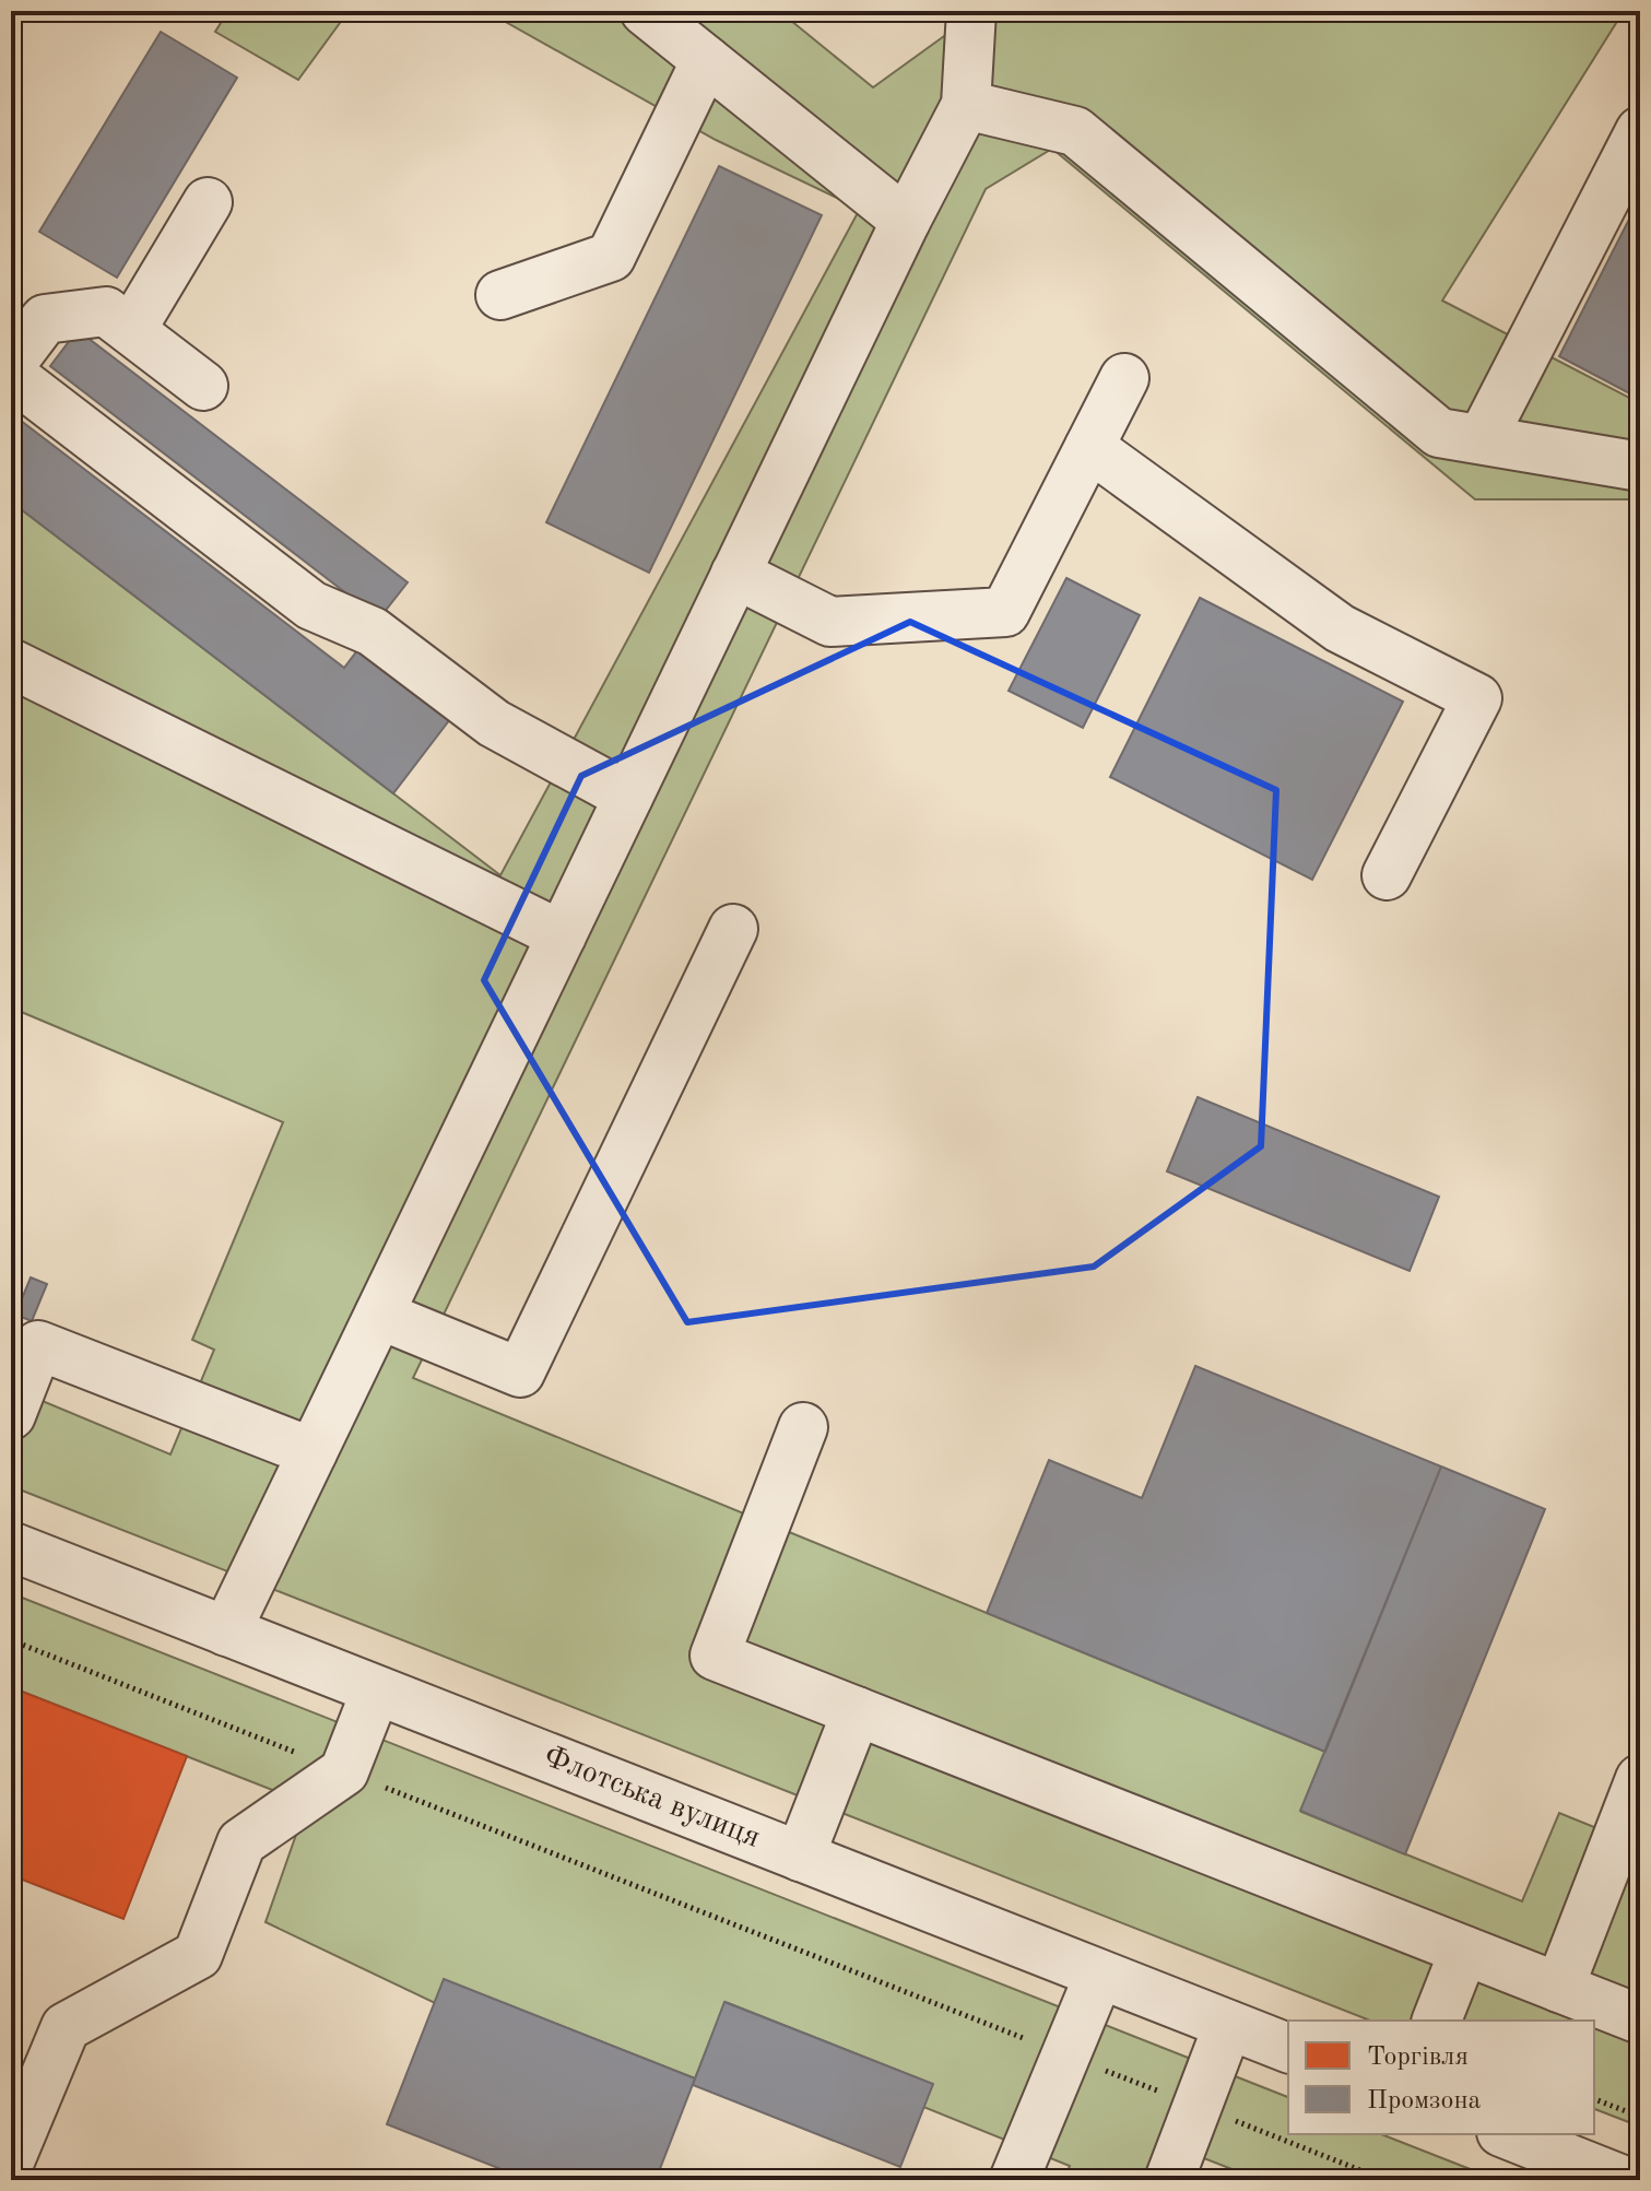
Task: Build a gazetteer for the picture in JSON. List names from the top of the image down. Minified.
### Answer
{"streets":{"street":["Флотська вулиця"]},"legend":["Торгівля","Промзона"]}
